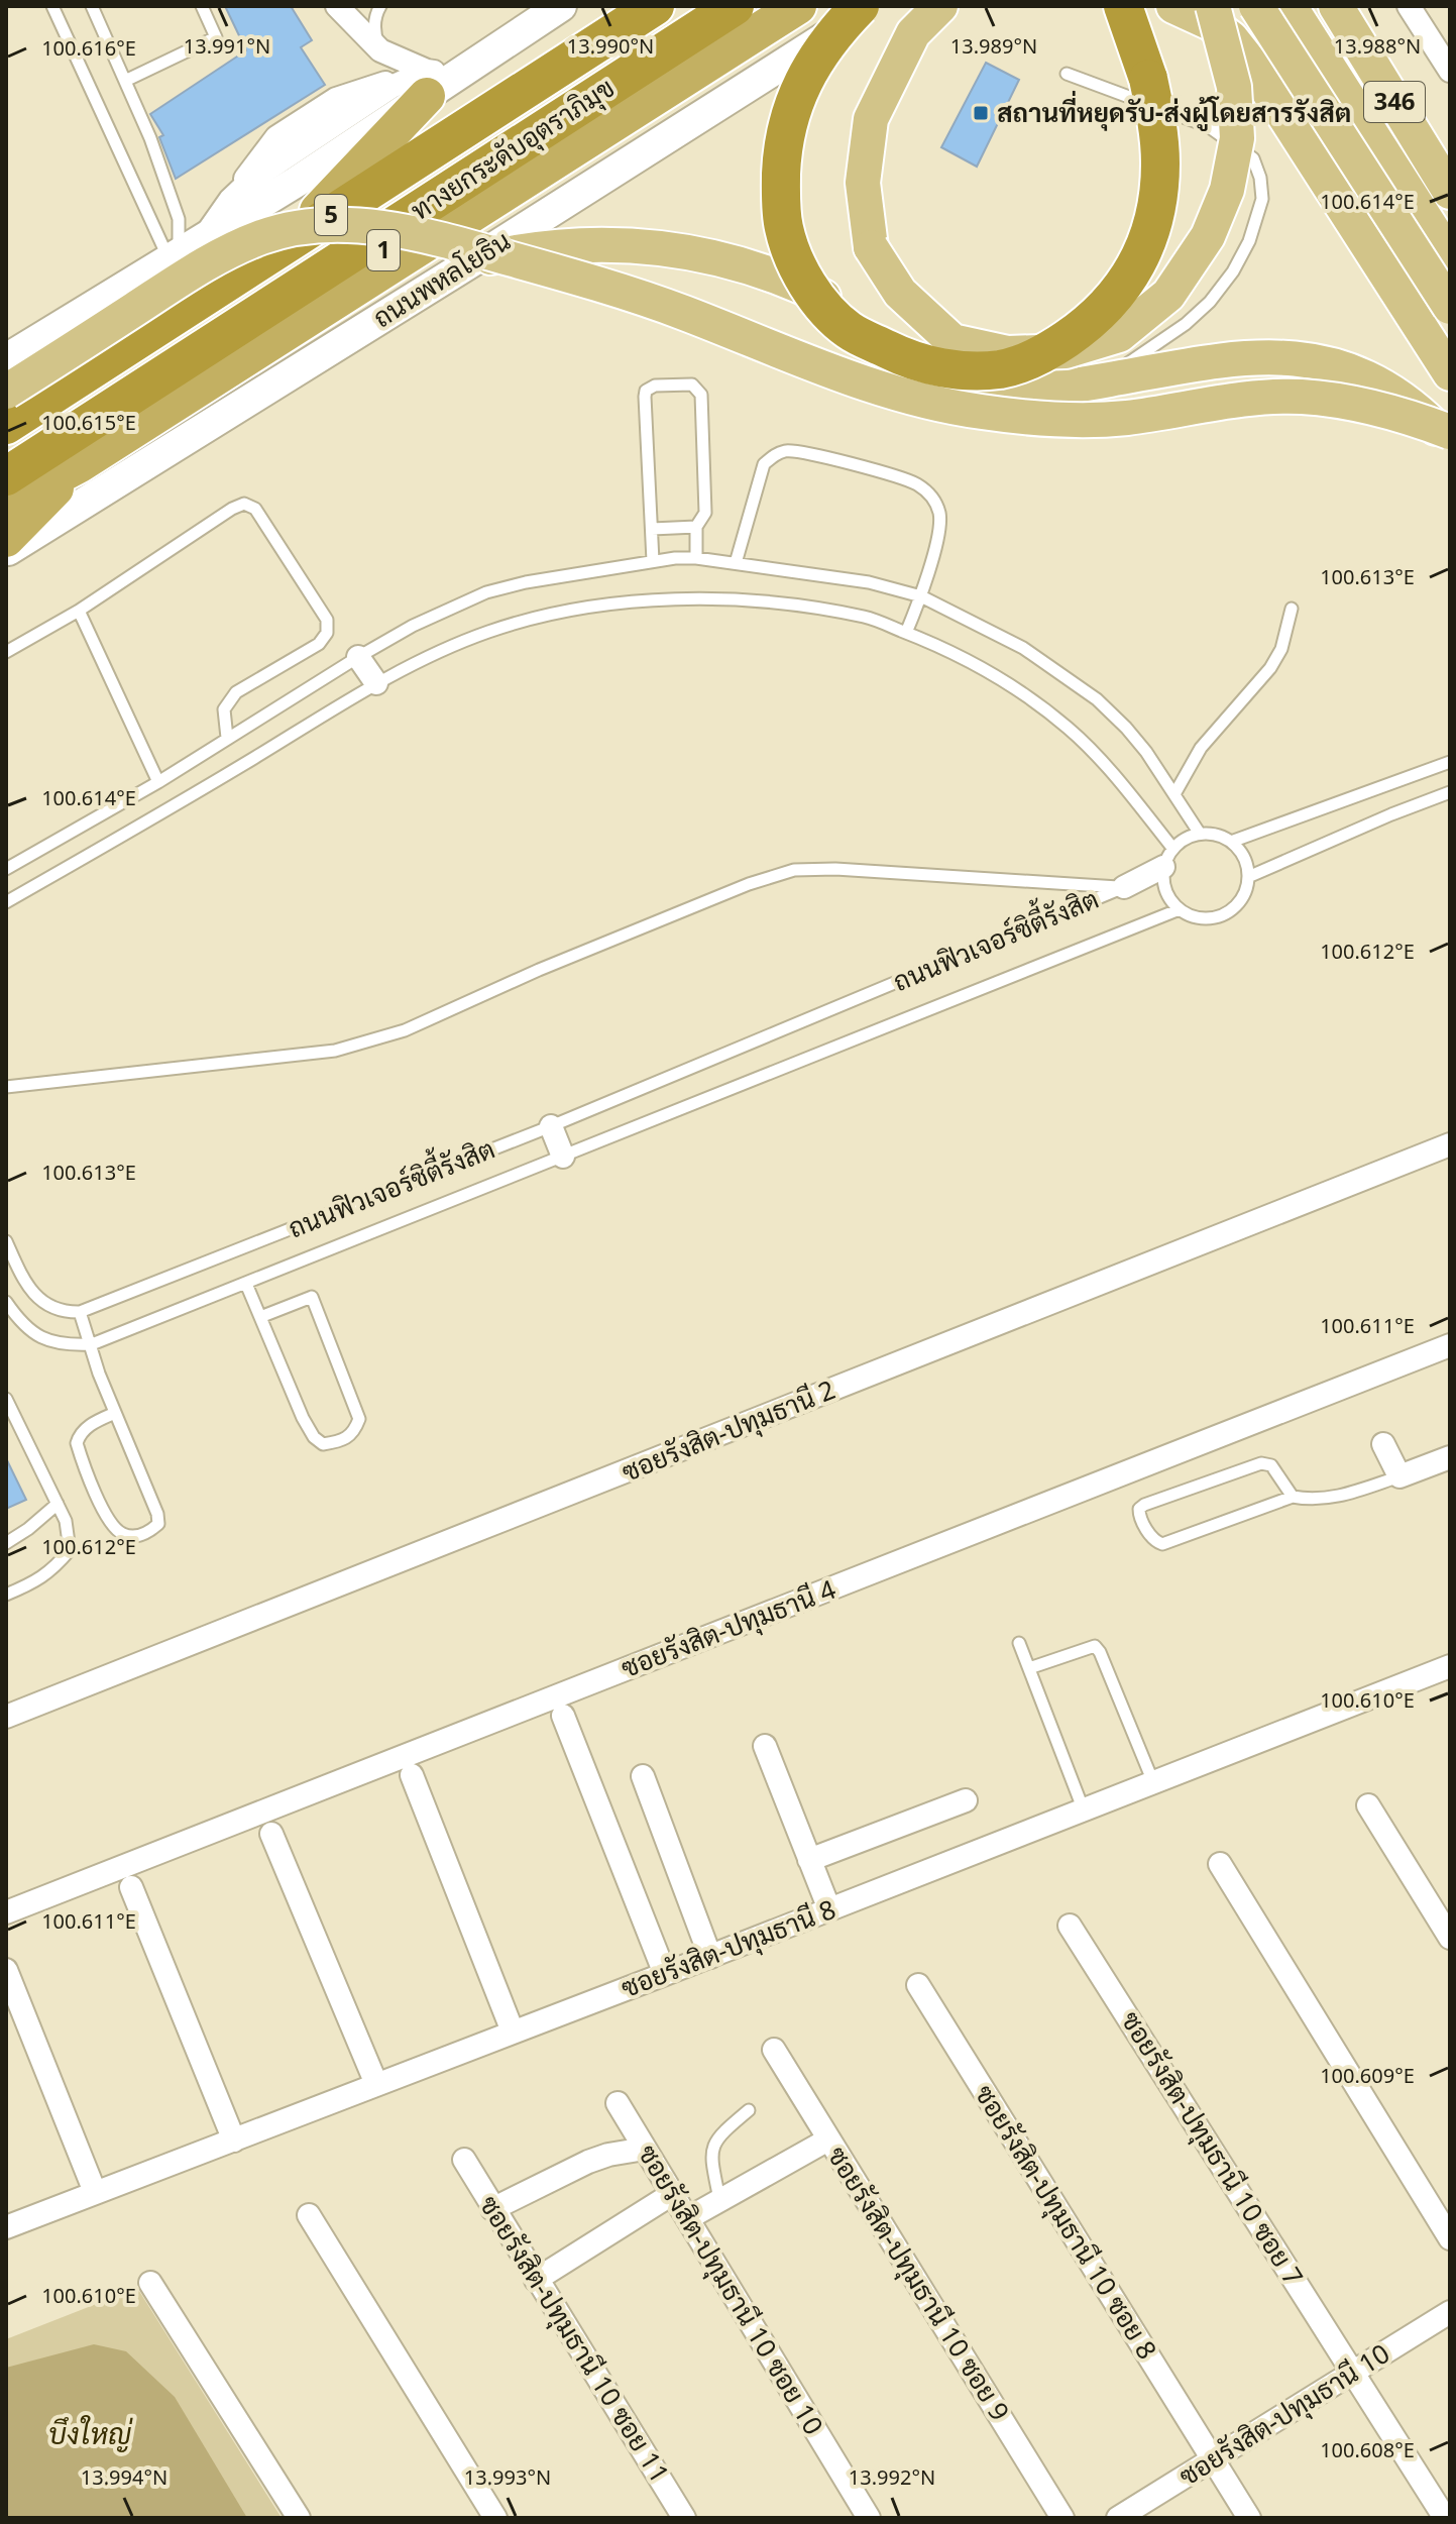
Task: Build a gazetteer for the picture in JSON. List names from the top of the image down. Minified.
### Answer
{"streets":{"highway":["ทางยกระดับอุตราภิมุข","5","1"],"main road":["346","ถนนพหลโยธิน"],"street":["ซอยรังสิต-ปทุมธานี 2","ซอยรังสิต-ปทุมธานี 4","ซอยรังสิต-ปทุมธานี 8","ซอยรังสิต-ปทุมธานี 10 ซอย 7","ซอยรังสิต-ปทุมธานี 10 ซอย 8","ซอยรังสิต-ปทุมธานี 10 ซอย 9","ซอยรังสิต-ปทุมธานี 10 ซอย 10","ซอยรังสิต-ปทุมธานี 10 ซอย 11","ซอยรังสิต-ปทุมธานี 10"],"lane":["ถนนฟิวเจอร์ซิตี้รังสิต"]},"crossings":[["ซอยรังสิต-ปทุมธานี 10 ซอย 7","ซอยรังสิต-ปทุมธานี 10"],["ซอยรังสิต-ปทุมธานี 10 ซอย 8","ซอยรังสิต-ปทุมธานี 10"]],"water":["บึงใหญ่"],"places":{"transit":["สถานที่หยุดรับ-ส่งผู้โดยสารรังสิต"]},"coordinates":["13.991°N","13.990°N","13.989°N","13.988°N","100.616°E","100.614°E","100.615°E","100.613°E","100.612°E","100.611°E","100.610°E","100.609°E","100.608°E","13.994°N","13.993°N","13.992°N"]}
